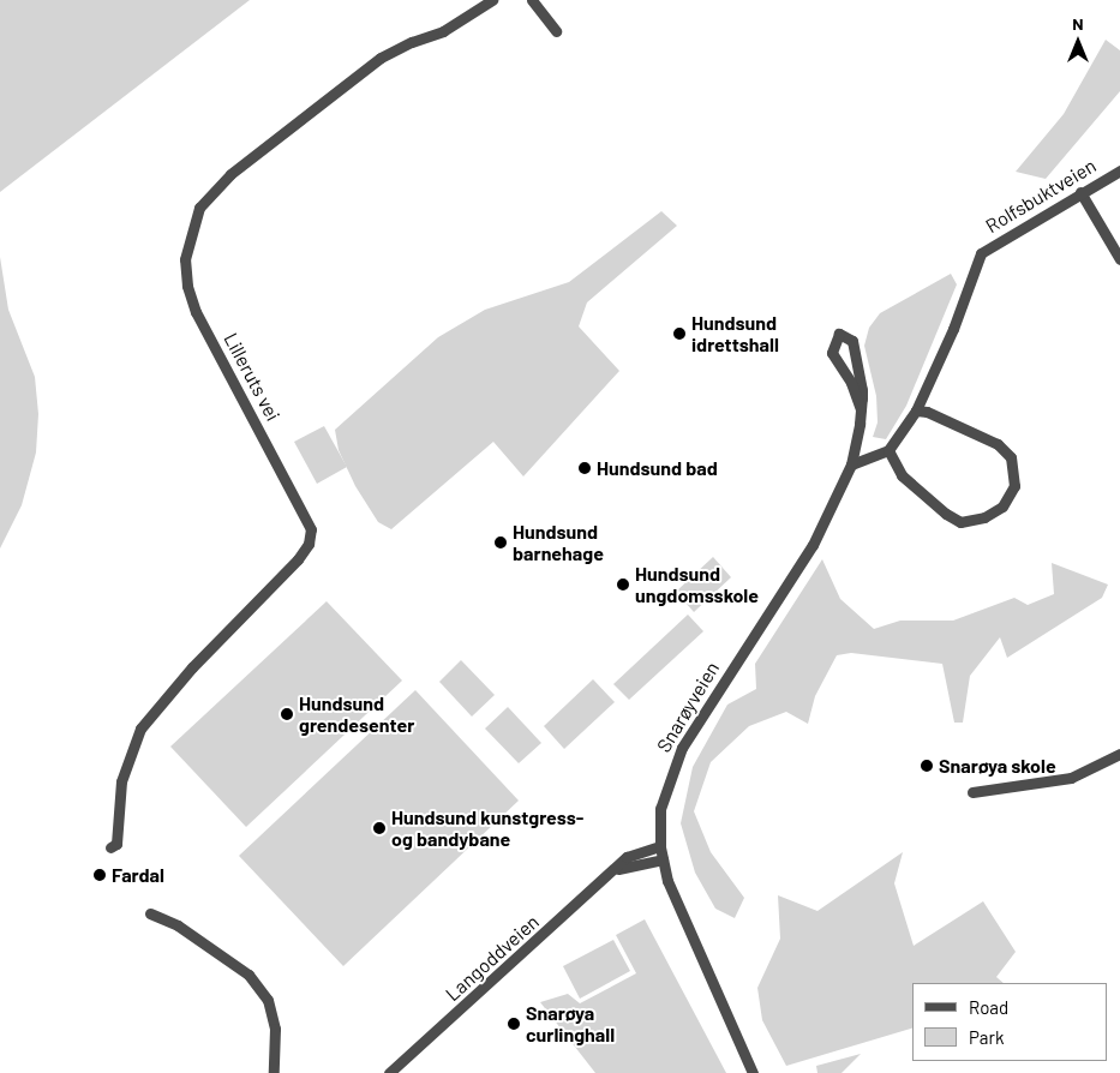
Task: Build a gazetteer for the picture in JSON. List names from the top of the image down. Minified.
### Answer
{"streets":{"street":["Rolfsbuktveien","Lilleruts vei","Snarøyveien","Langoddveien"]},"crossings":[["Snarøyveien","Langoddveien"]],"places":["Hundsund idrettshall","Hundsund bad","Hundsund barnehage","Hundsund ungdomsskole","Hundsund grendesenter","Snarøya skole","Hundsund kunstgress- og bandybane","Fardal","Snarøya curlinghall"],"legend":["Road","Park"],"north":"top"}
